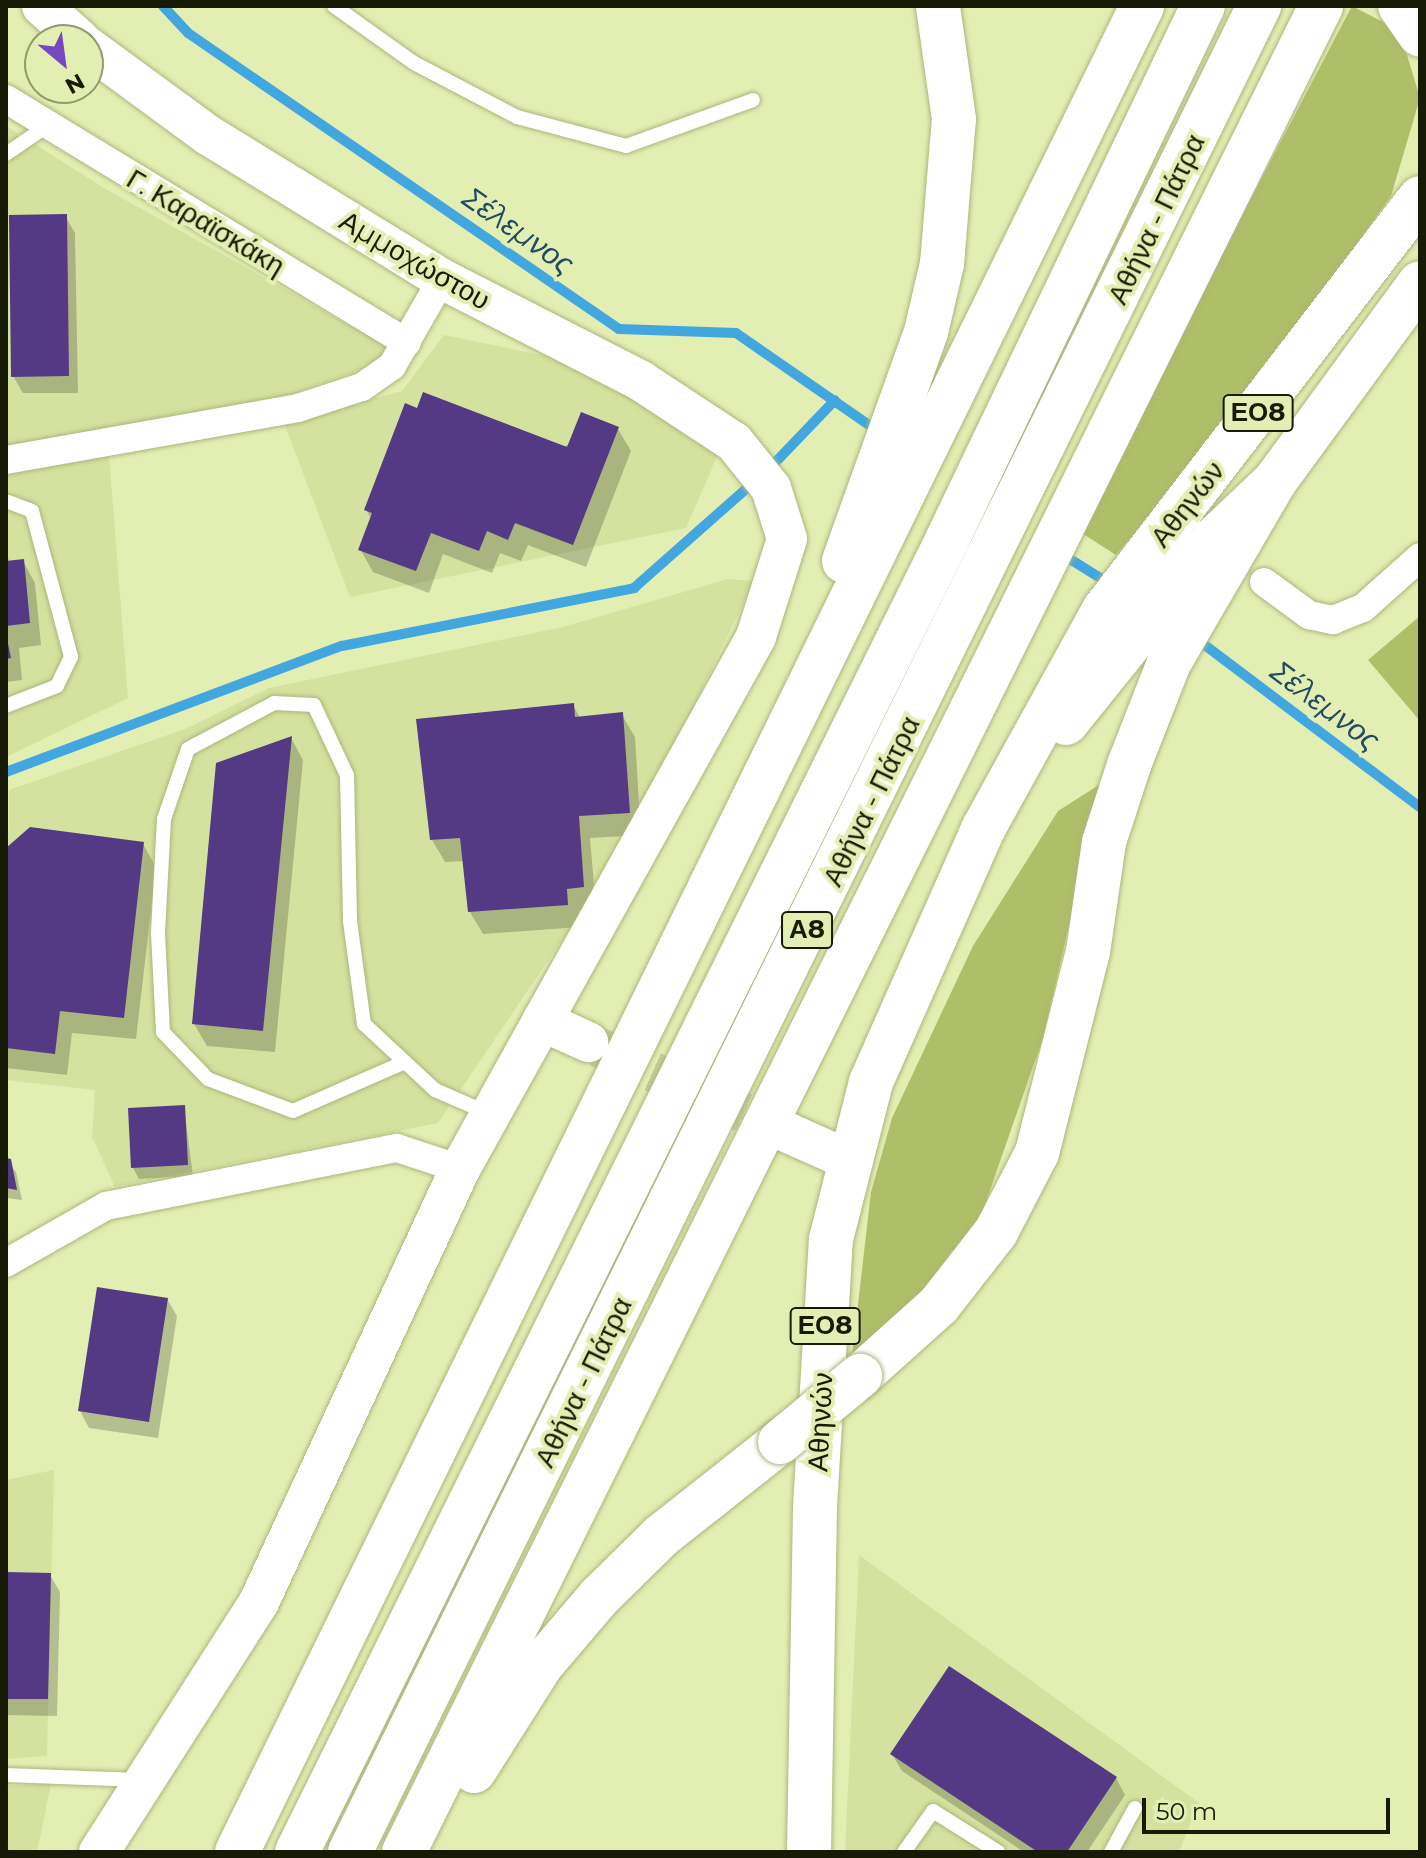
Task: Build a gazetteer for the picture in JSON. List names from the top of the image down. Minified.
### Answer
{"streets":{"main road":["Αθήνα - Πάτρα","ΕΟ8","Αθηνών","Α8"],"street":["Γ. Καραϊσκάκη","Αμμοχώστου"]},"water":["Σέλεμνος"],"scale_bar":"50 m","north":"bottom right"}
